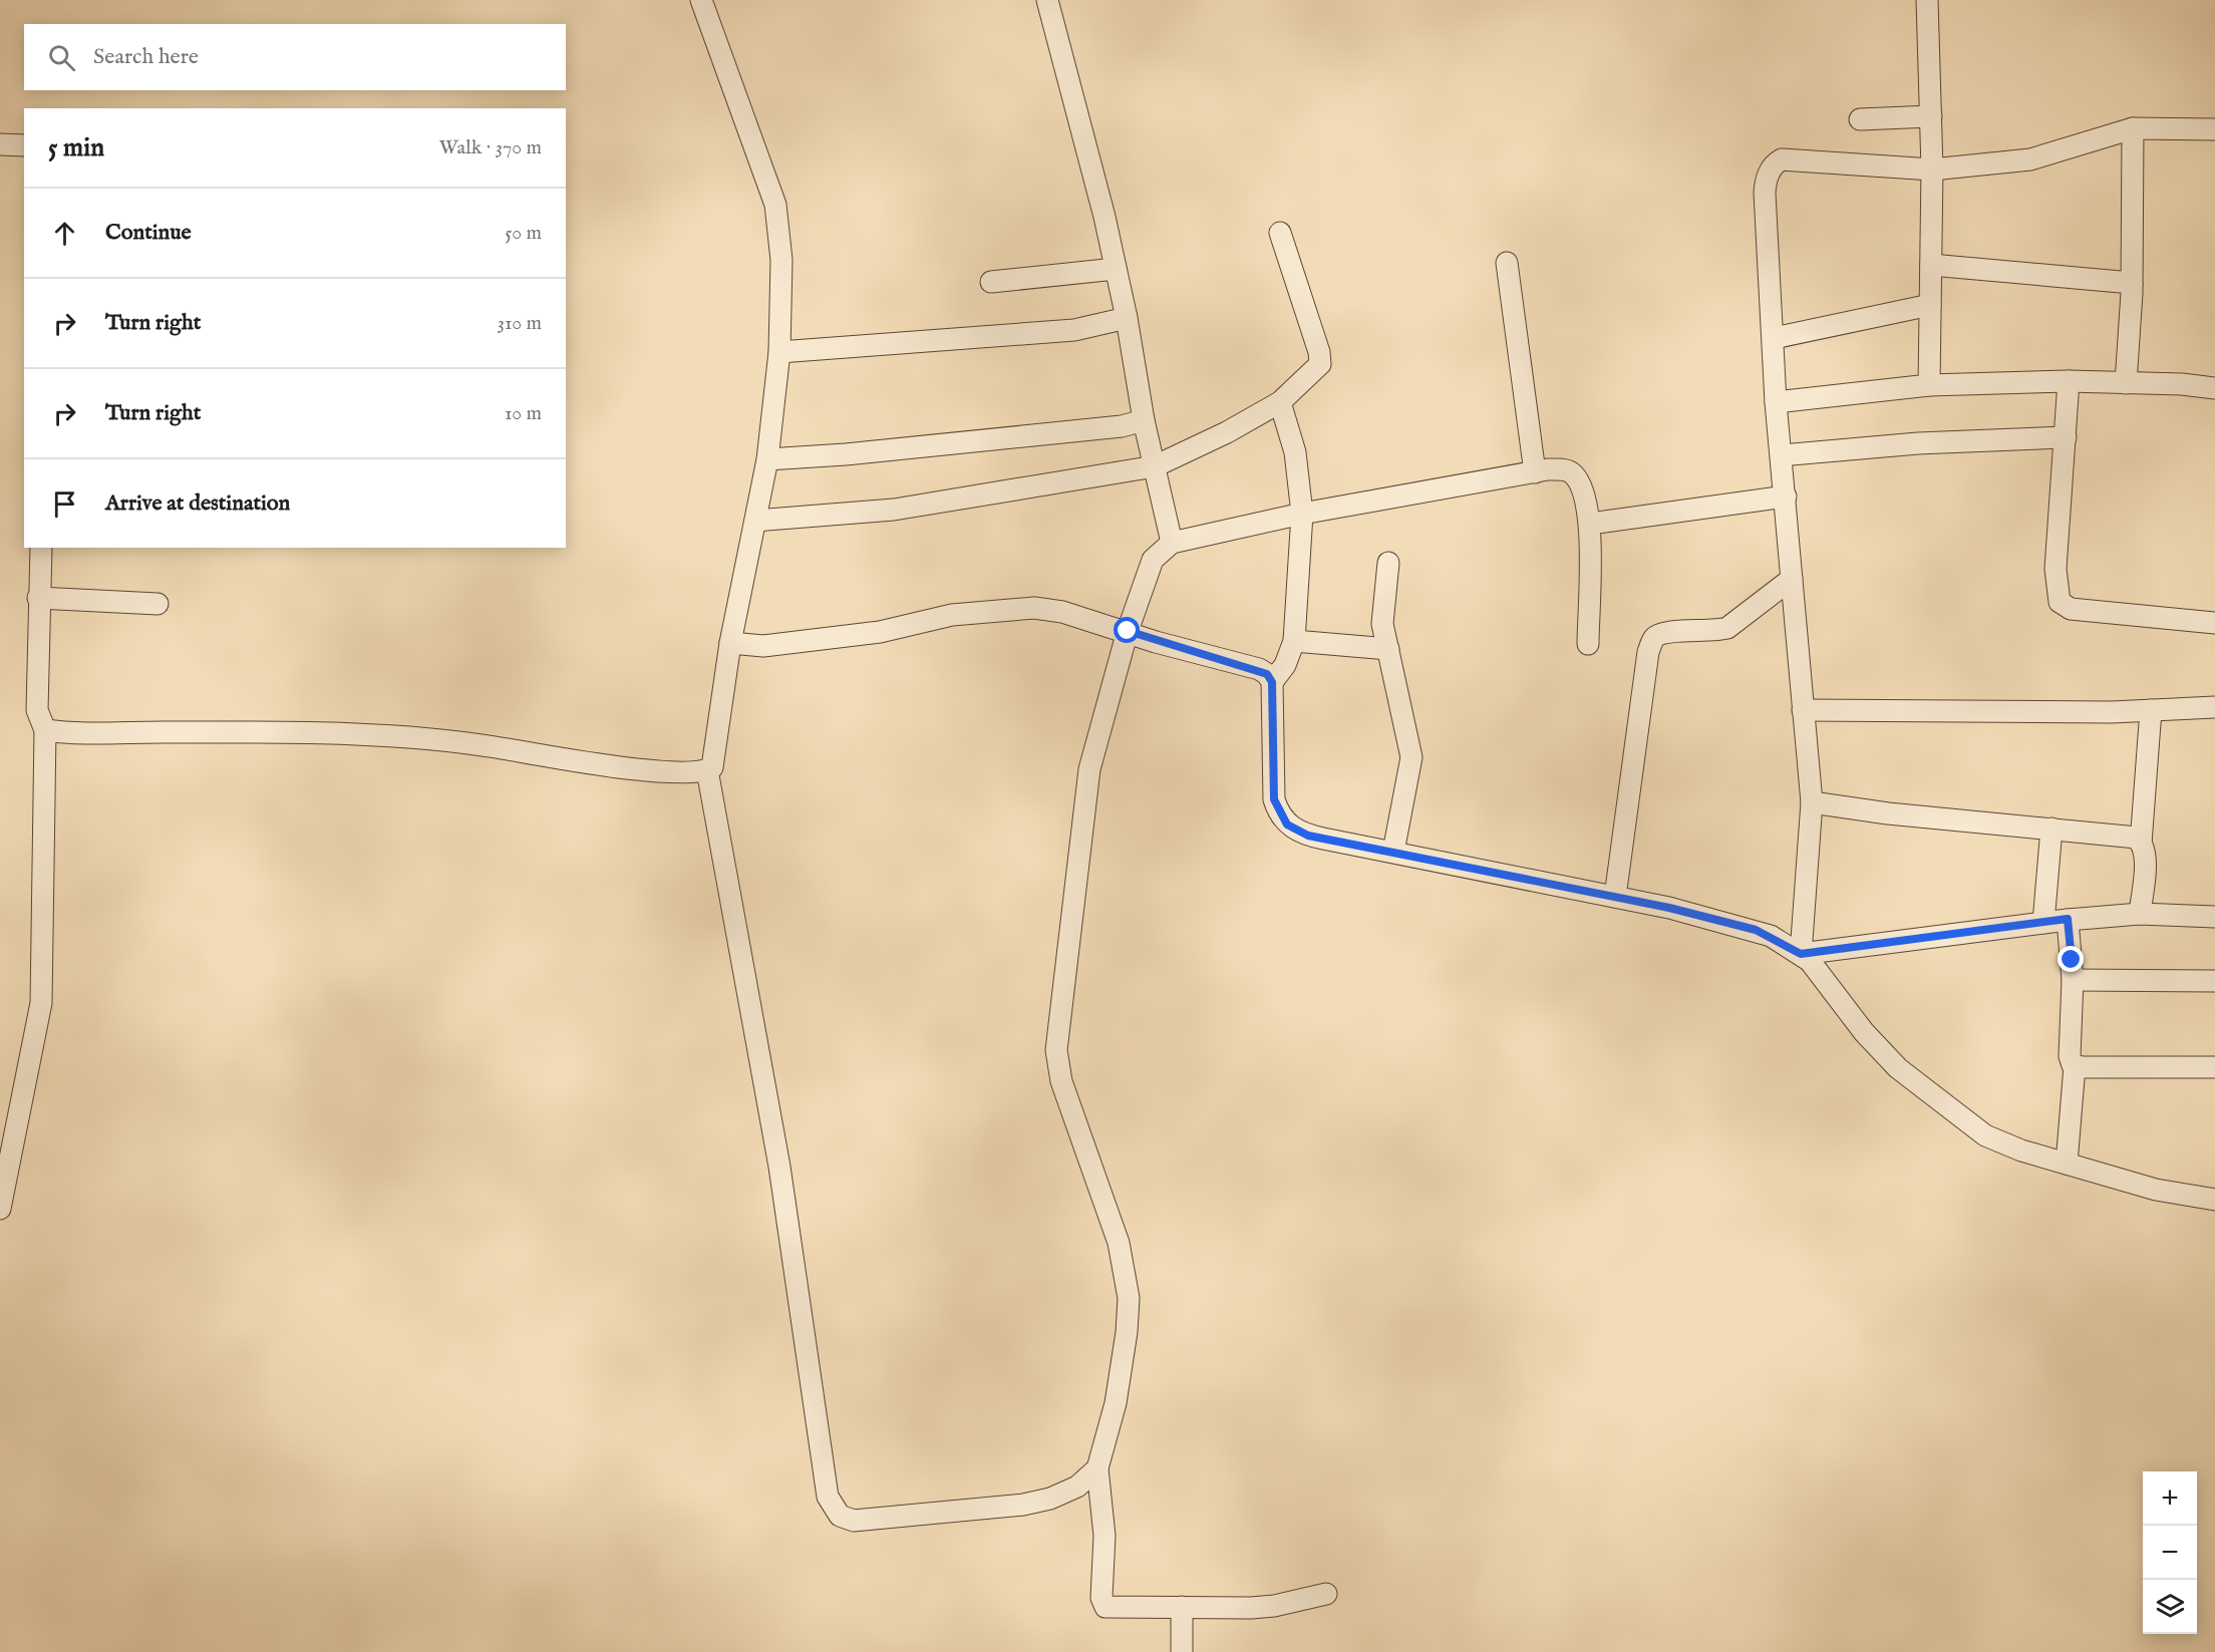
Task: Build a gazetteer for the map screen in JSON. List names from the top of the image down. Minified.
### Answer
{"page":{"search":"Search here","heading":["5 min","Walk · 370 m"],"list":[["Continue","50 m"],["Turn right","310 m"],["Turn right","10 m"],"Arrive at destination"],"map_buttons":["+","−"]}}
